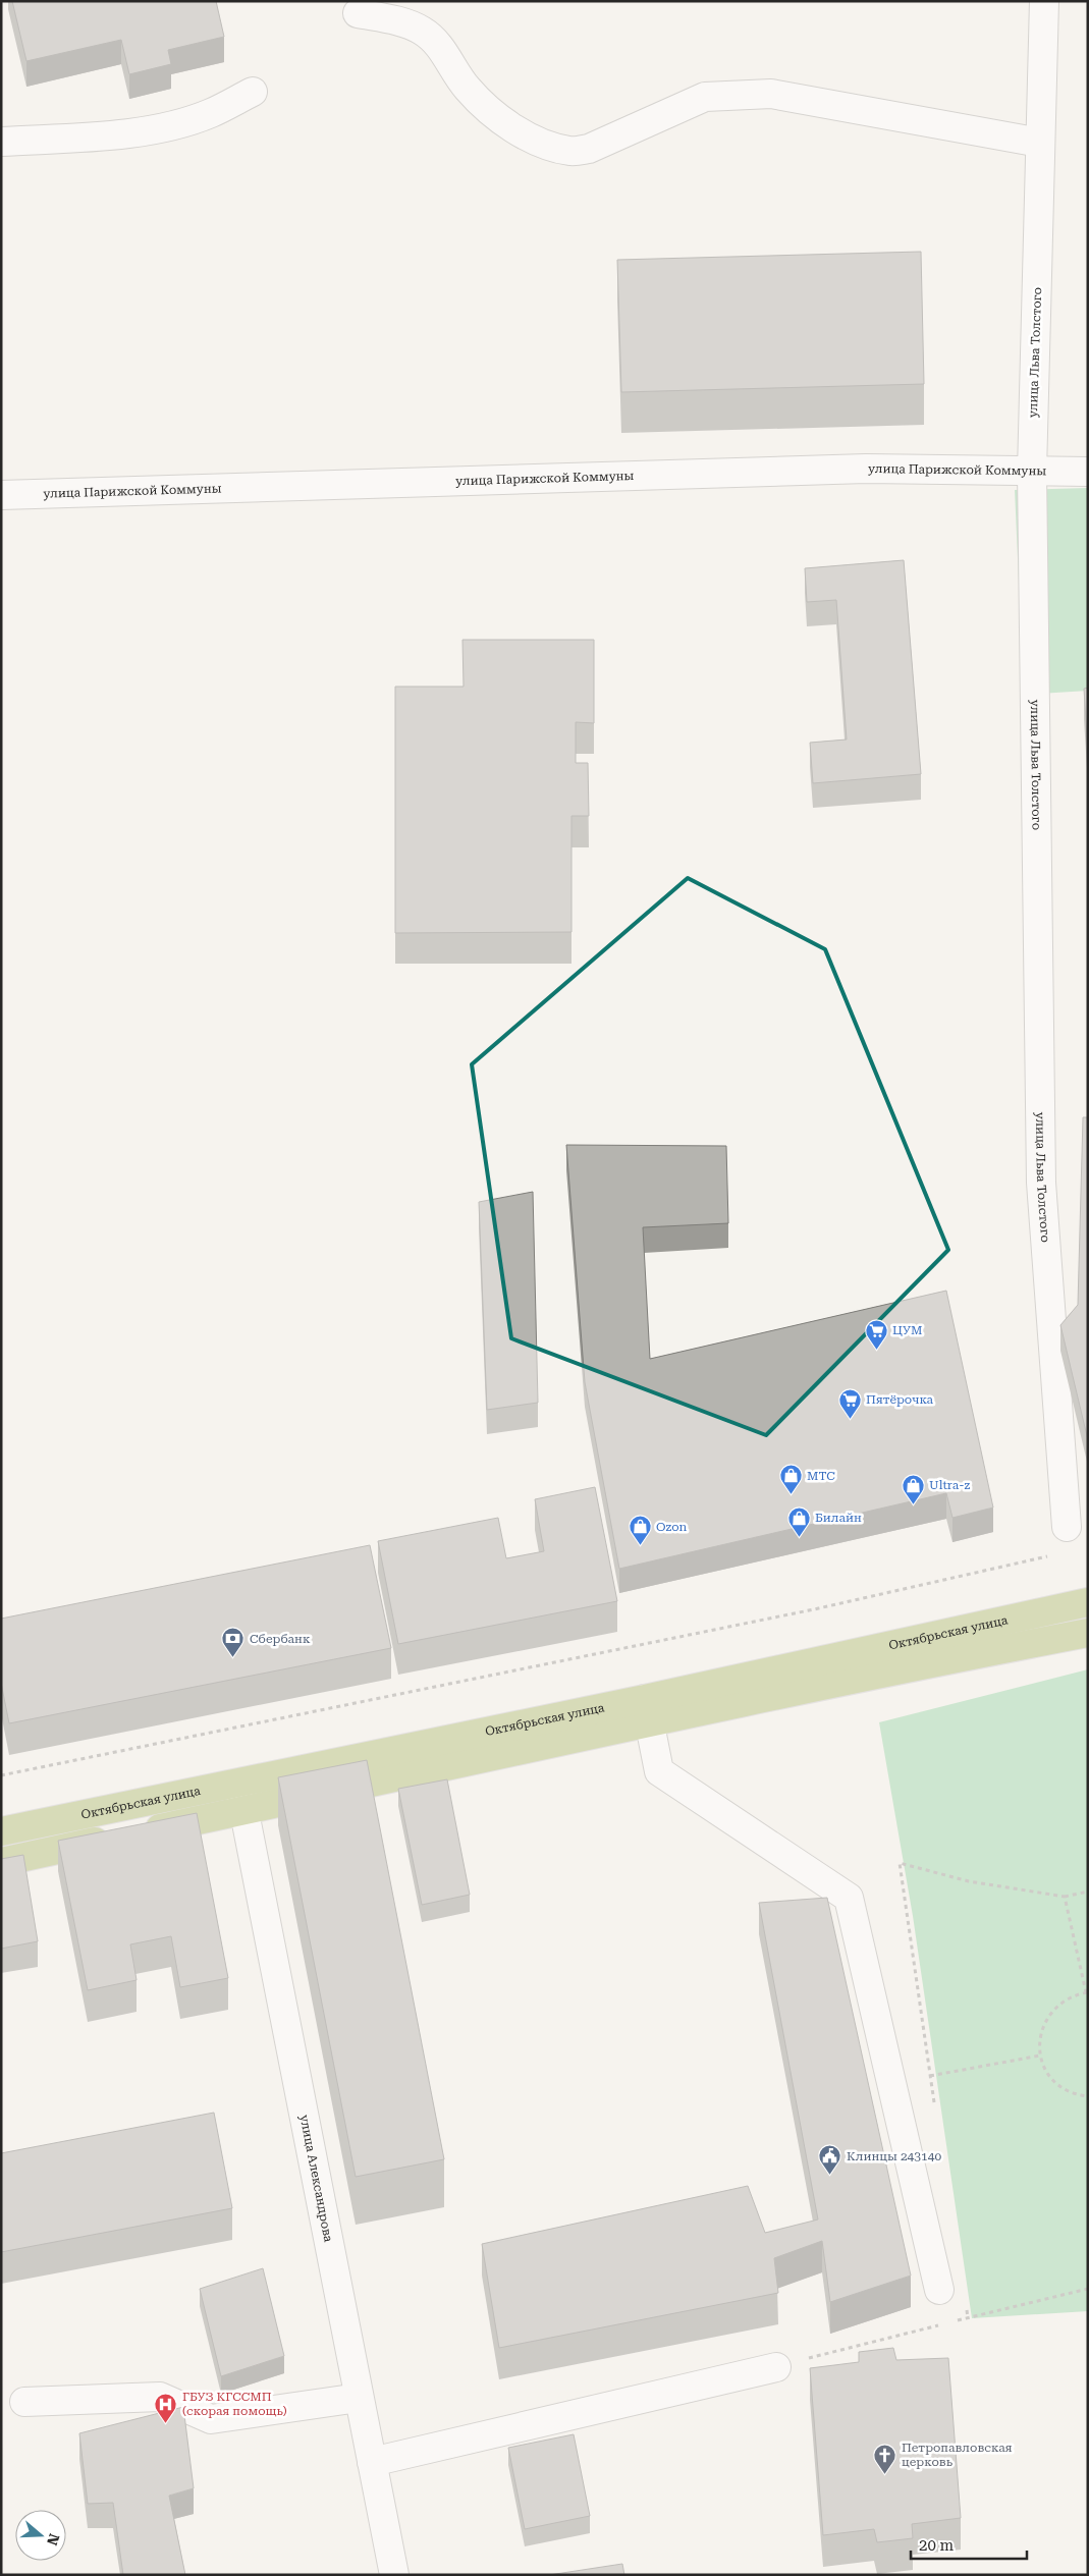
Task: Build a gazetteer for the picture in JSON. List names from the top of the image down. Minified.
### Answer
{"streets":{"main road":["Октябрьская улица"],"street":["улица Льва Толстого","улица Парижской Коммуны","улица Александрова"]},"crossings":[["улица Льва Толстого","улица Парижской Коммуны"],["Октябрьская улица","улица Александрова"]],"places":{"supermarket":["ЦУМ","Пятёрочка"],"shop":["МТС","Ultra-z","Билайн","Ozon"],"bank":["Сбербанк"],"public building":["Клинцы 243140"],"hospital":["ГБУЗ КГССМП (скорая помощь)"],"church":["Петропавловская церковь"]},"scale_bar":"20 m","north":"right"}
